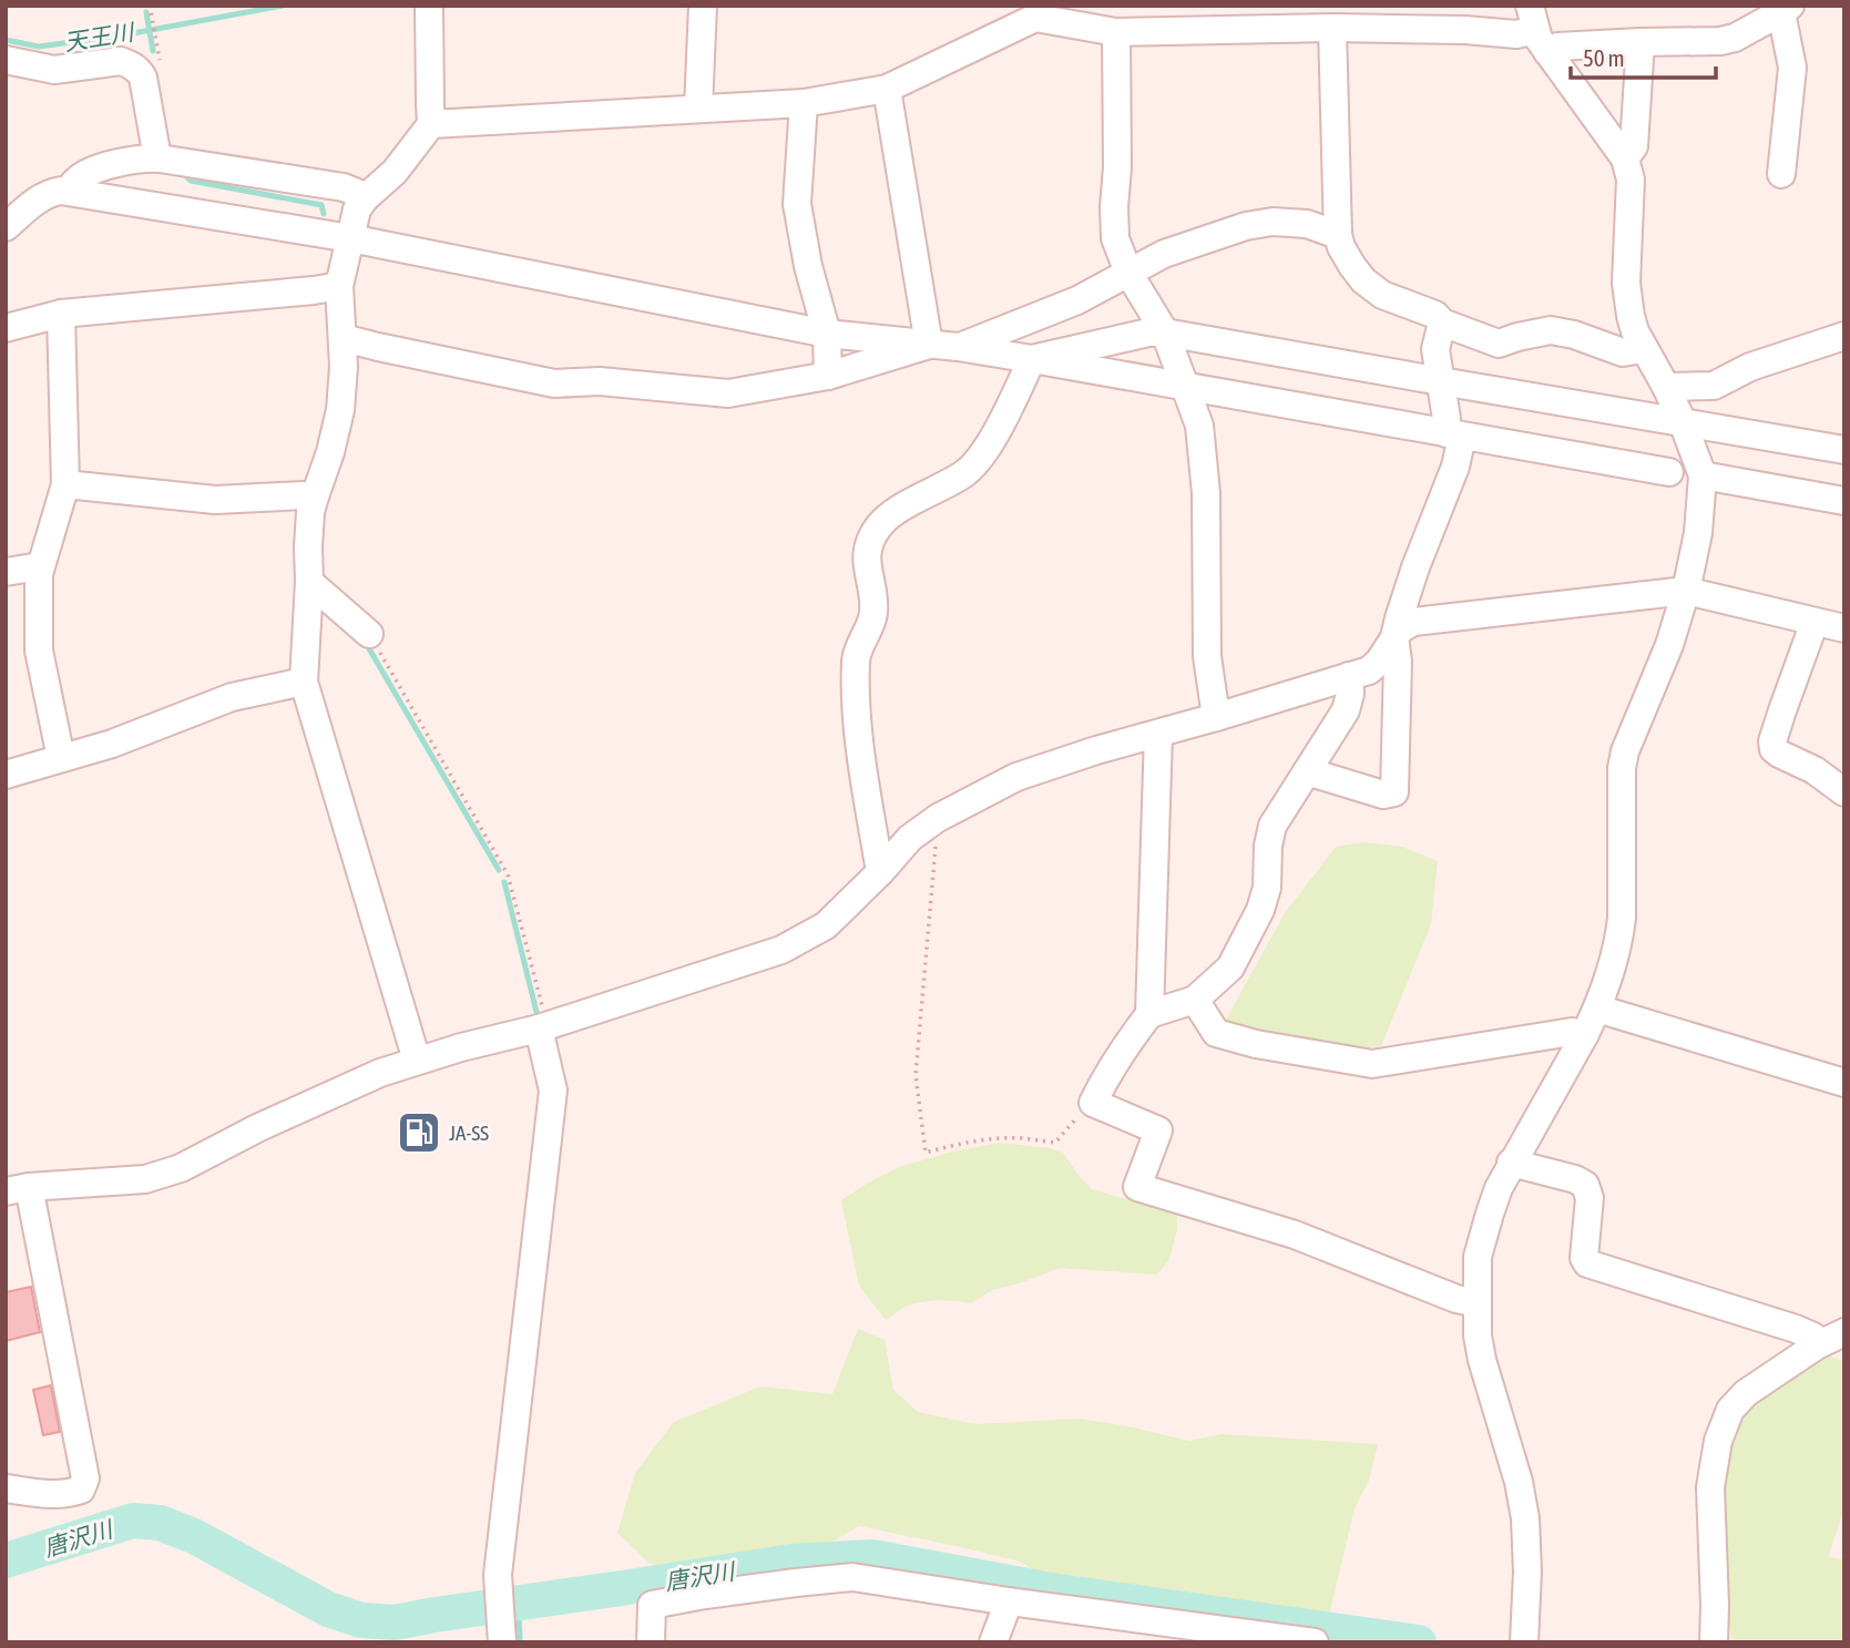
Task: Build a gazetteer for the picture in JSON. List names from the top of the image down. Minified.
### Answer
{"water":["天王川","唐沢川"],"places":{"fuel station":["JA-SS"]},"scale_bar":"50 m"}
